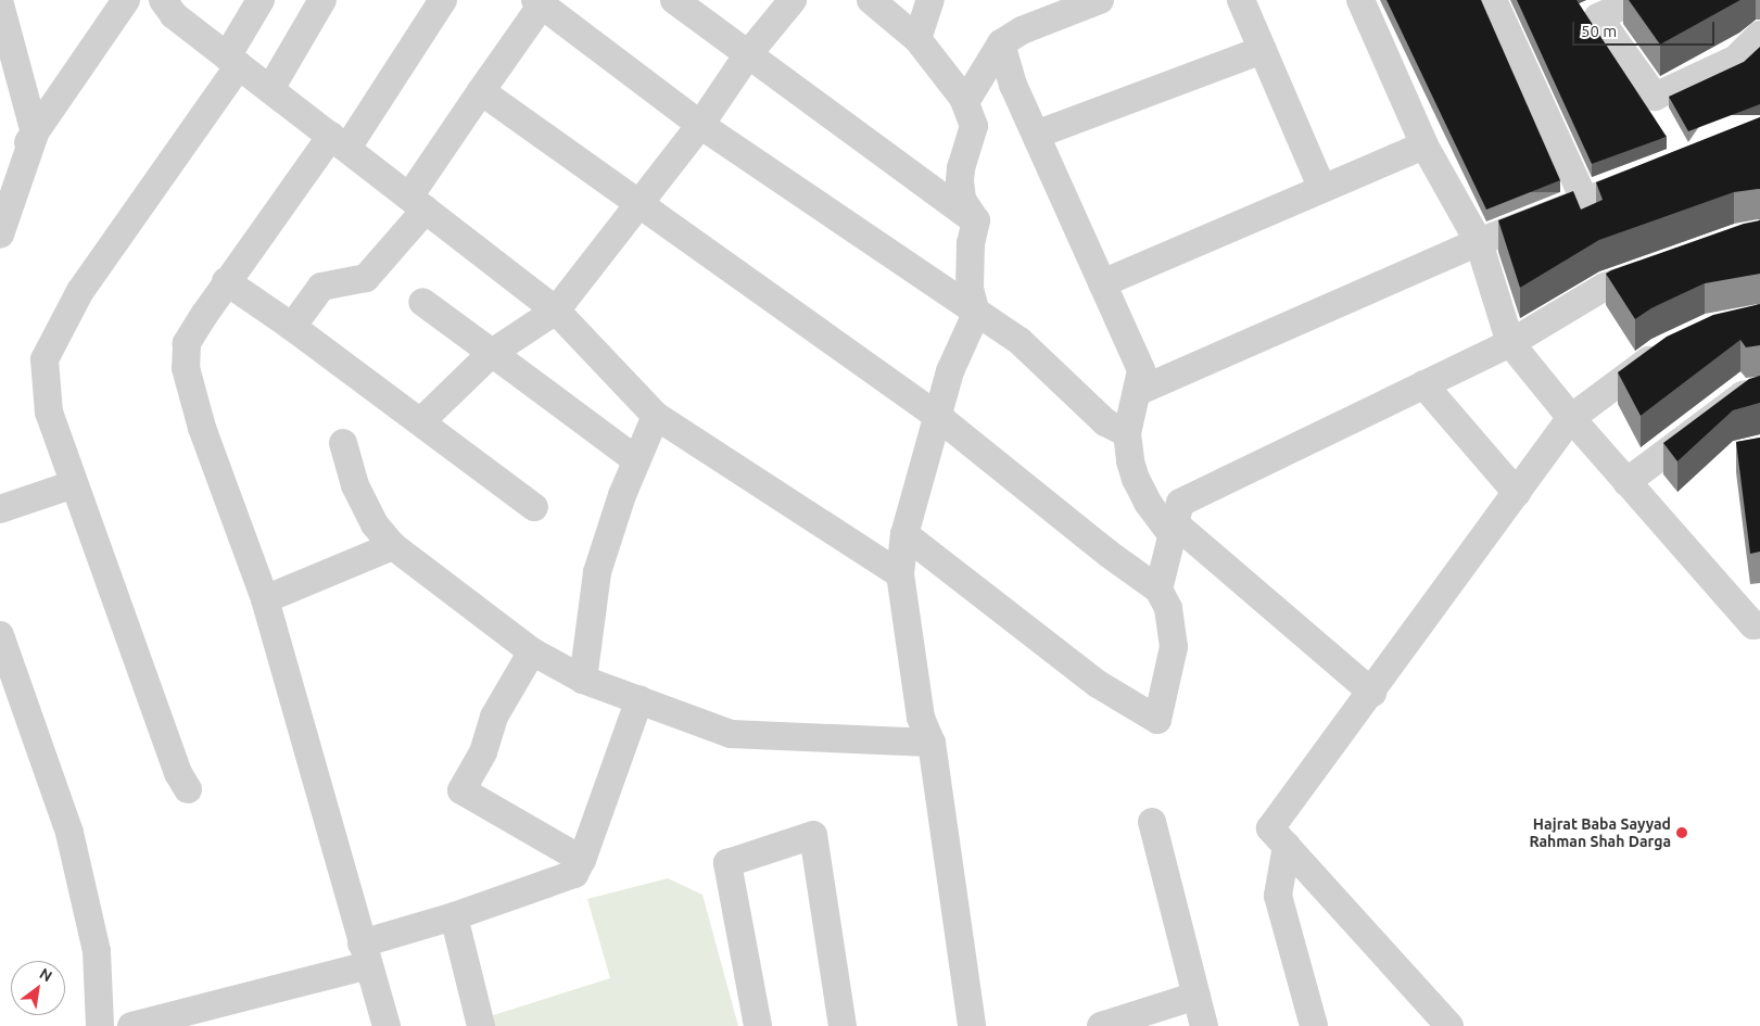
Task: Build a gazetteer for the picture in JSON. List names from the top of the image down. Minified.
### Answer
{"places":["Hajrat Baba Sayyad Rahman Shah Darga"],"scale_bar":"50 m","north":"top right"}
